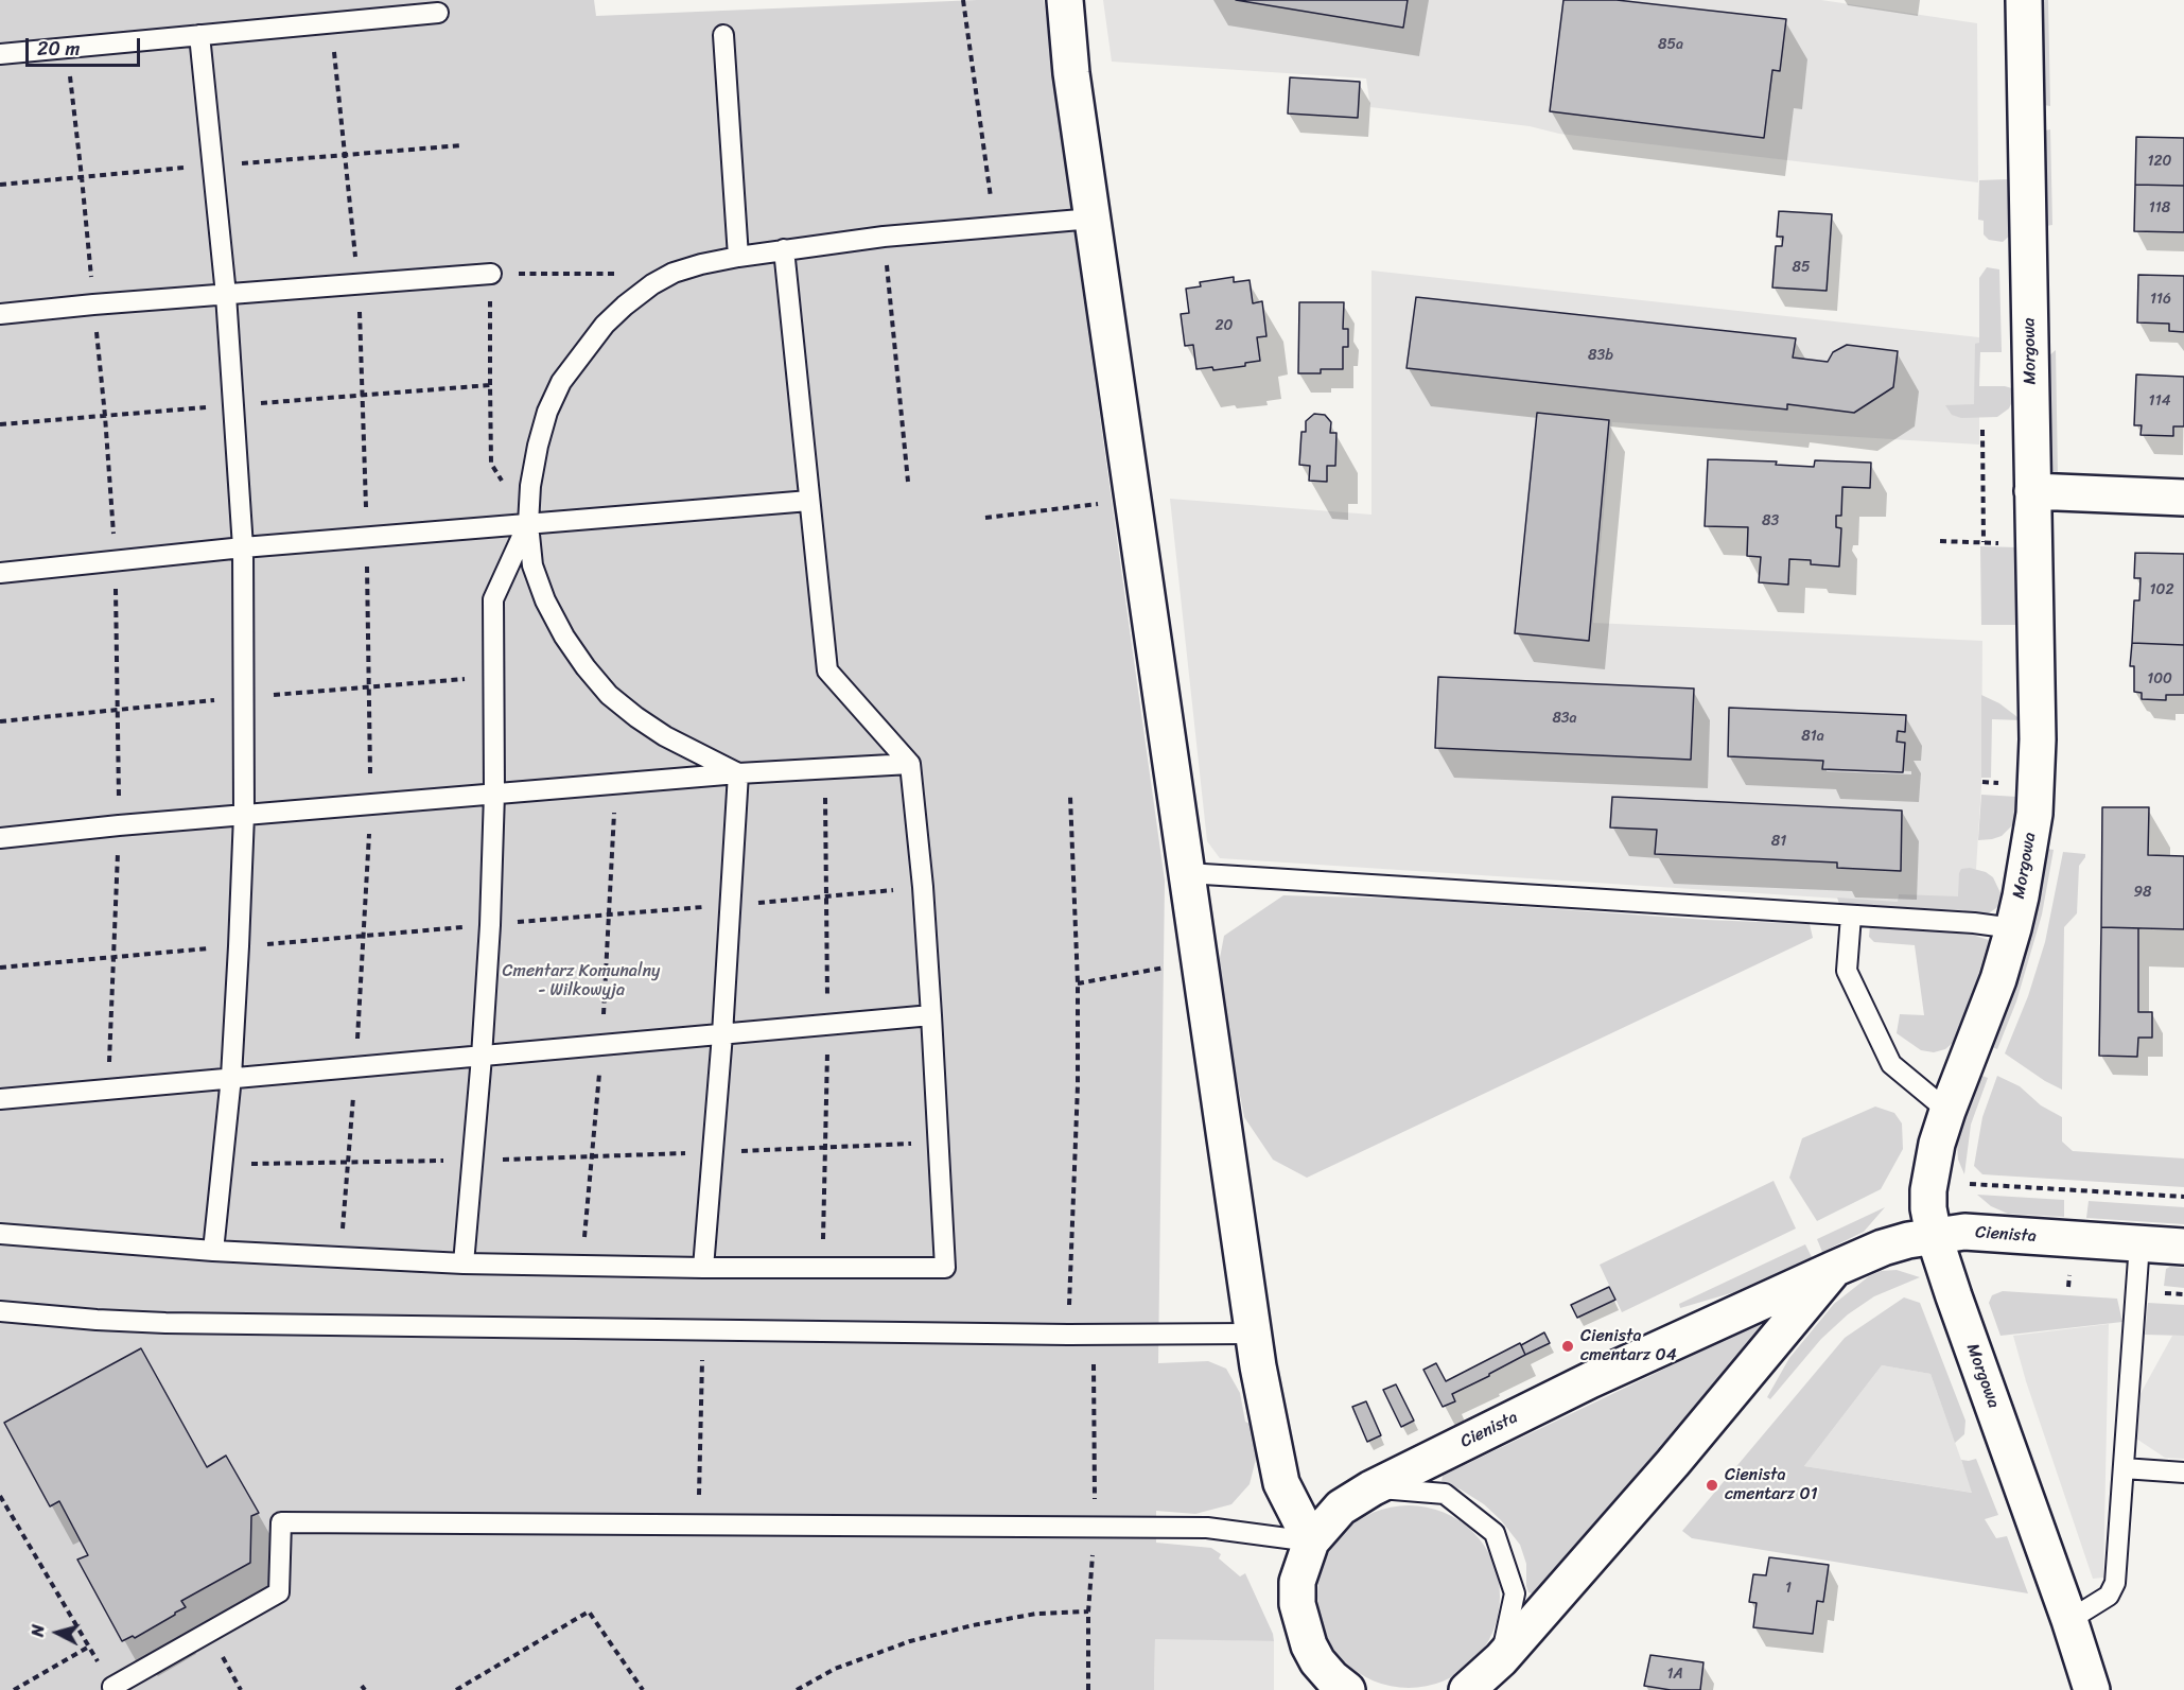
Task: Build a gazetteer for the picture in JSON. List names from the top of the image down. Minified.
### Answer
{"streets":{"street":["Morgowa","Cienista"]},"crossings":[["Morgowa","Cienista"]],"parks":["Cmentarz Komunalny - Wilkowyja"],"places":["Cienista cmentarz 04","Cienista cmentarz 01"],"house_numbers":["85a","120","118","85","116","20","83b","114","83","102","100","83a","81a","81","98","1","1A"],"scale_bar":"20 m","north":"left"}
